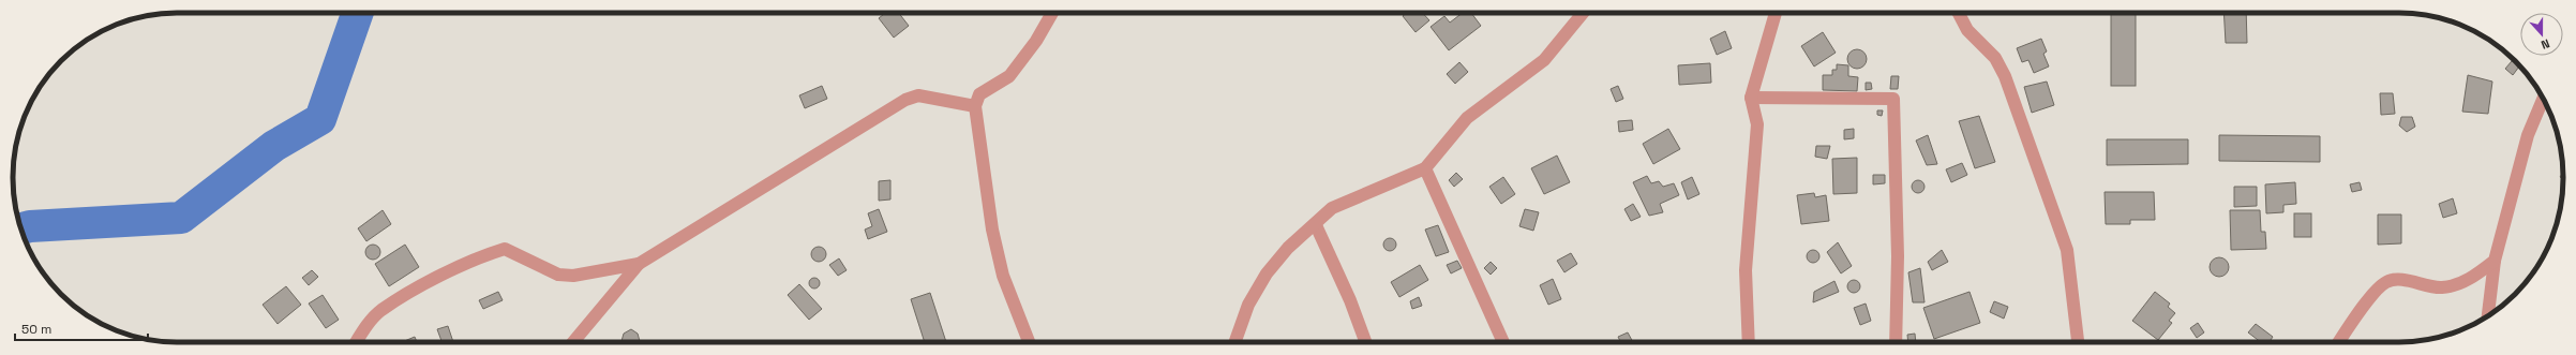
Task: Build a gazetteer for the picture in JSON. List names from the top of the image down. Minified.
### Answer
{"scale_bar":"50 m","north":"bottom"}
